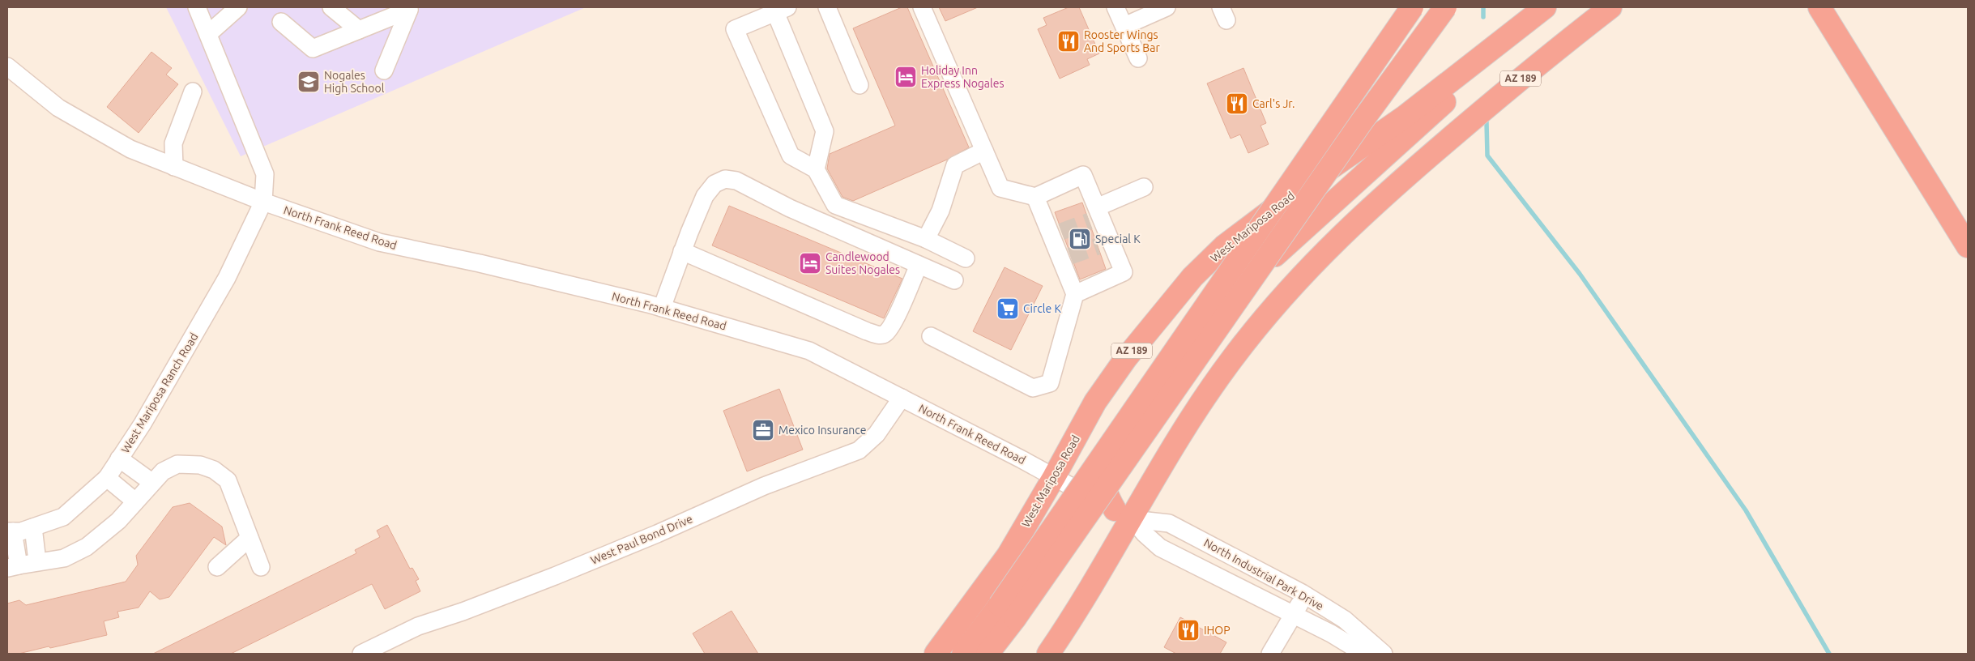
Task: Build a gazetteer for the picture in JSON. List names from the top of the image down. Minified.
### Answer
{"streets":{"highway":["AZ 189","West Mariposa Road"],"street":["North Frank Reed Road","West Mariposa Ranch Road","West Paul Bond Drive","North Industrial Park Drive"]},"crossings":[["AZ 189","North Industrial Park Drive"],["West Mariposa Road","North Frank Reed Road"],["West Mariposa Road","North Industrial Park Drive"],["North Frank Reed Road","West Mariposa Ranch Road"],["North Frank Reed Road","West Paul Bond Drive"],["North Frank Reed Road","North Industrial Park Drive"]],"places":{"restaurant":["Rooster Wings And Sports Bar","Carl's Jr.","IHOP"],"hotel":["Holiday Inn Express Nogales","Candlewood Suites Nogales"],"school or university":["Nogales High School"],"fuel station":["Special K"],"supermarket":["Circle K"],"office":["Mexico Insurance"]}}
